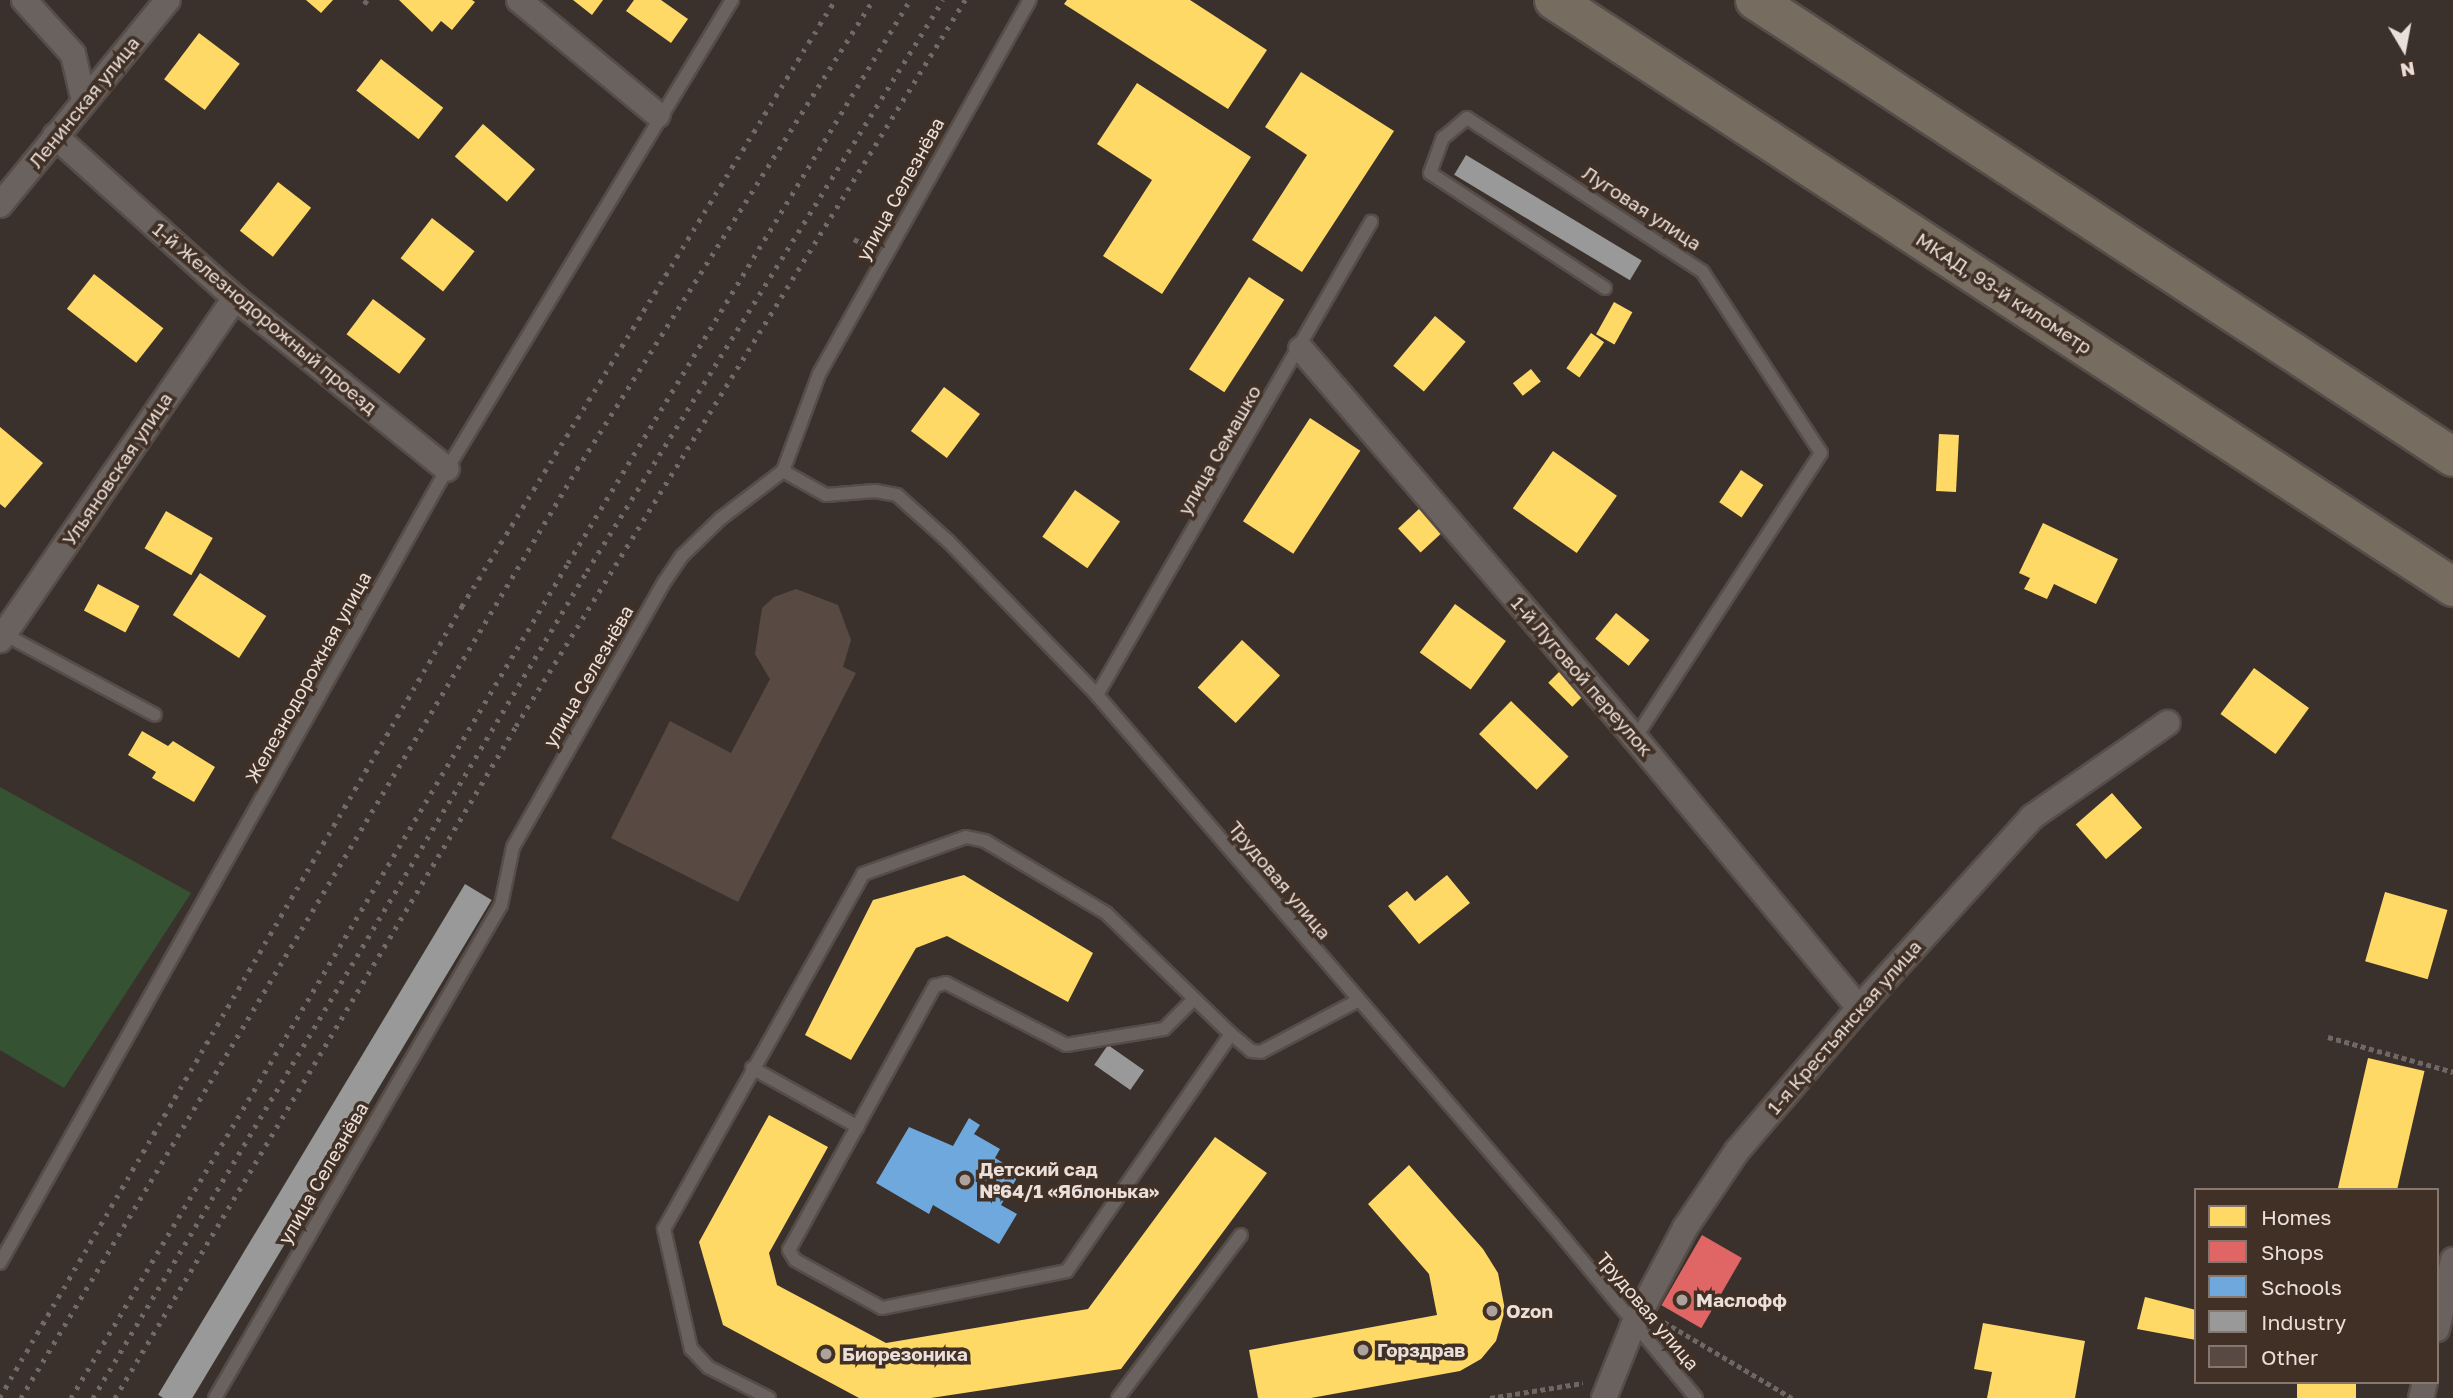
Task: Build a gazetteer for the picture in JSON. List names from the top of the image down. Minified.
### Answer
{"streets":{"highway":["МКАД, 93-й километр"],"street":["Ленинская улица","1-й Железнодорожный проезд","Ульяновская улица","1-й Луговой переулок","1-я Крестьянская улица"],"lane":["улица Селезнёва","Луговая улица","улица Семашко","Железнодорожная улица","Трудовая улица"]},"crossings":[["Ленинская улица","1-й Железнодорожный проезд"],["улица Селезнёва","Трудовая улица"],["Луговая улица","1-й Луговой переулок"],["1-й Железнодорожный проезд","Ульяновская улица"],["1-й Железнодорожный проезд","Железнодорожная улица"],["улица Семашко","1-й Луговой переулок"],["улица Семашко","Трудовая улица"],["1-й Луговой переулок","1-я Крестьянская улица"],["Трудовая улица","1-я Крестьянская улица"]],"places":["Детский сад №64/1 «Яблонька»","Маслофф","Ozon","Горздрав","Биорезоника"],"legend":["Homes","Shops","Schools","Industry","Other"],"north":"bottom"}
